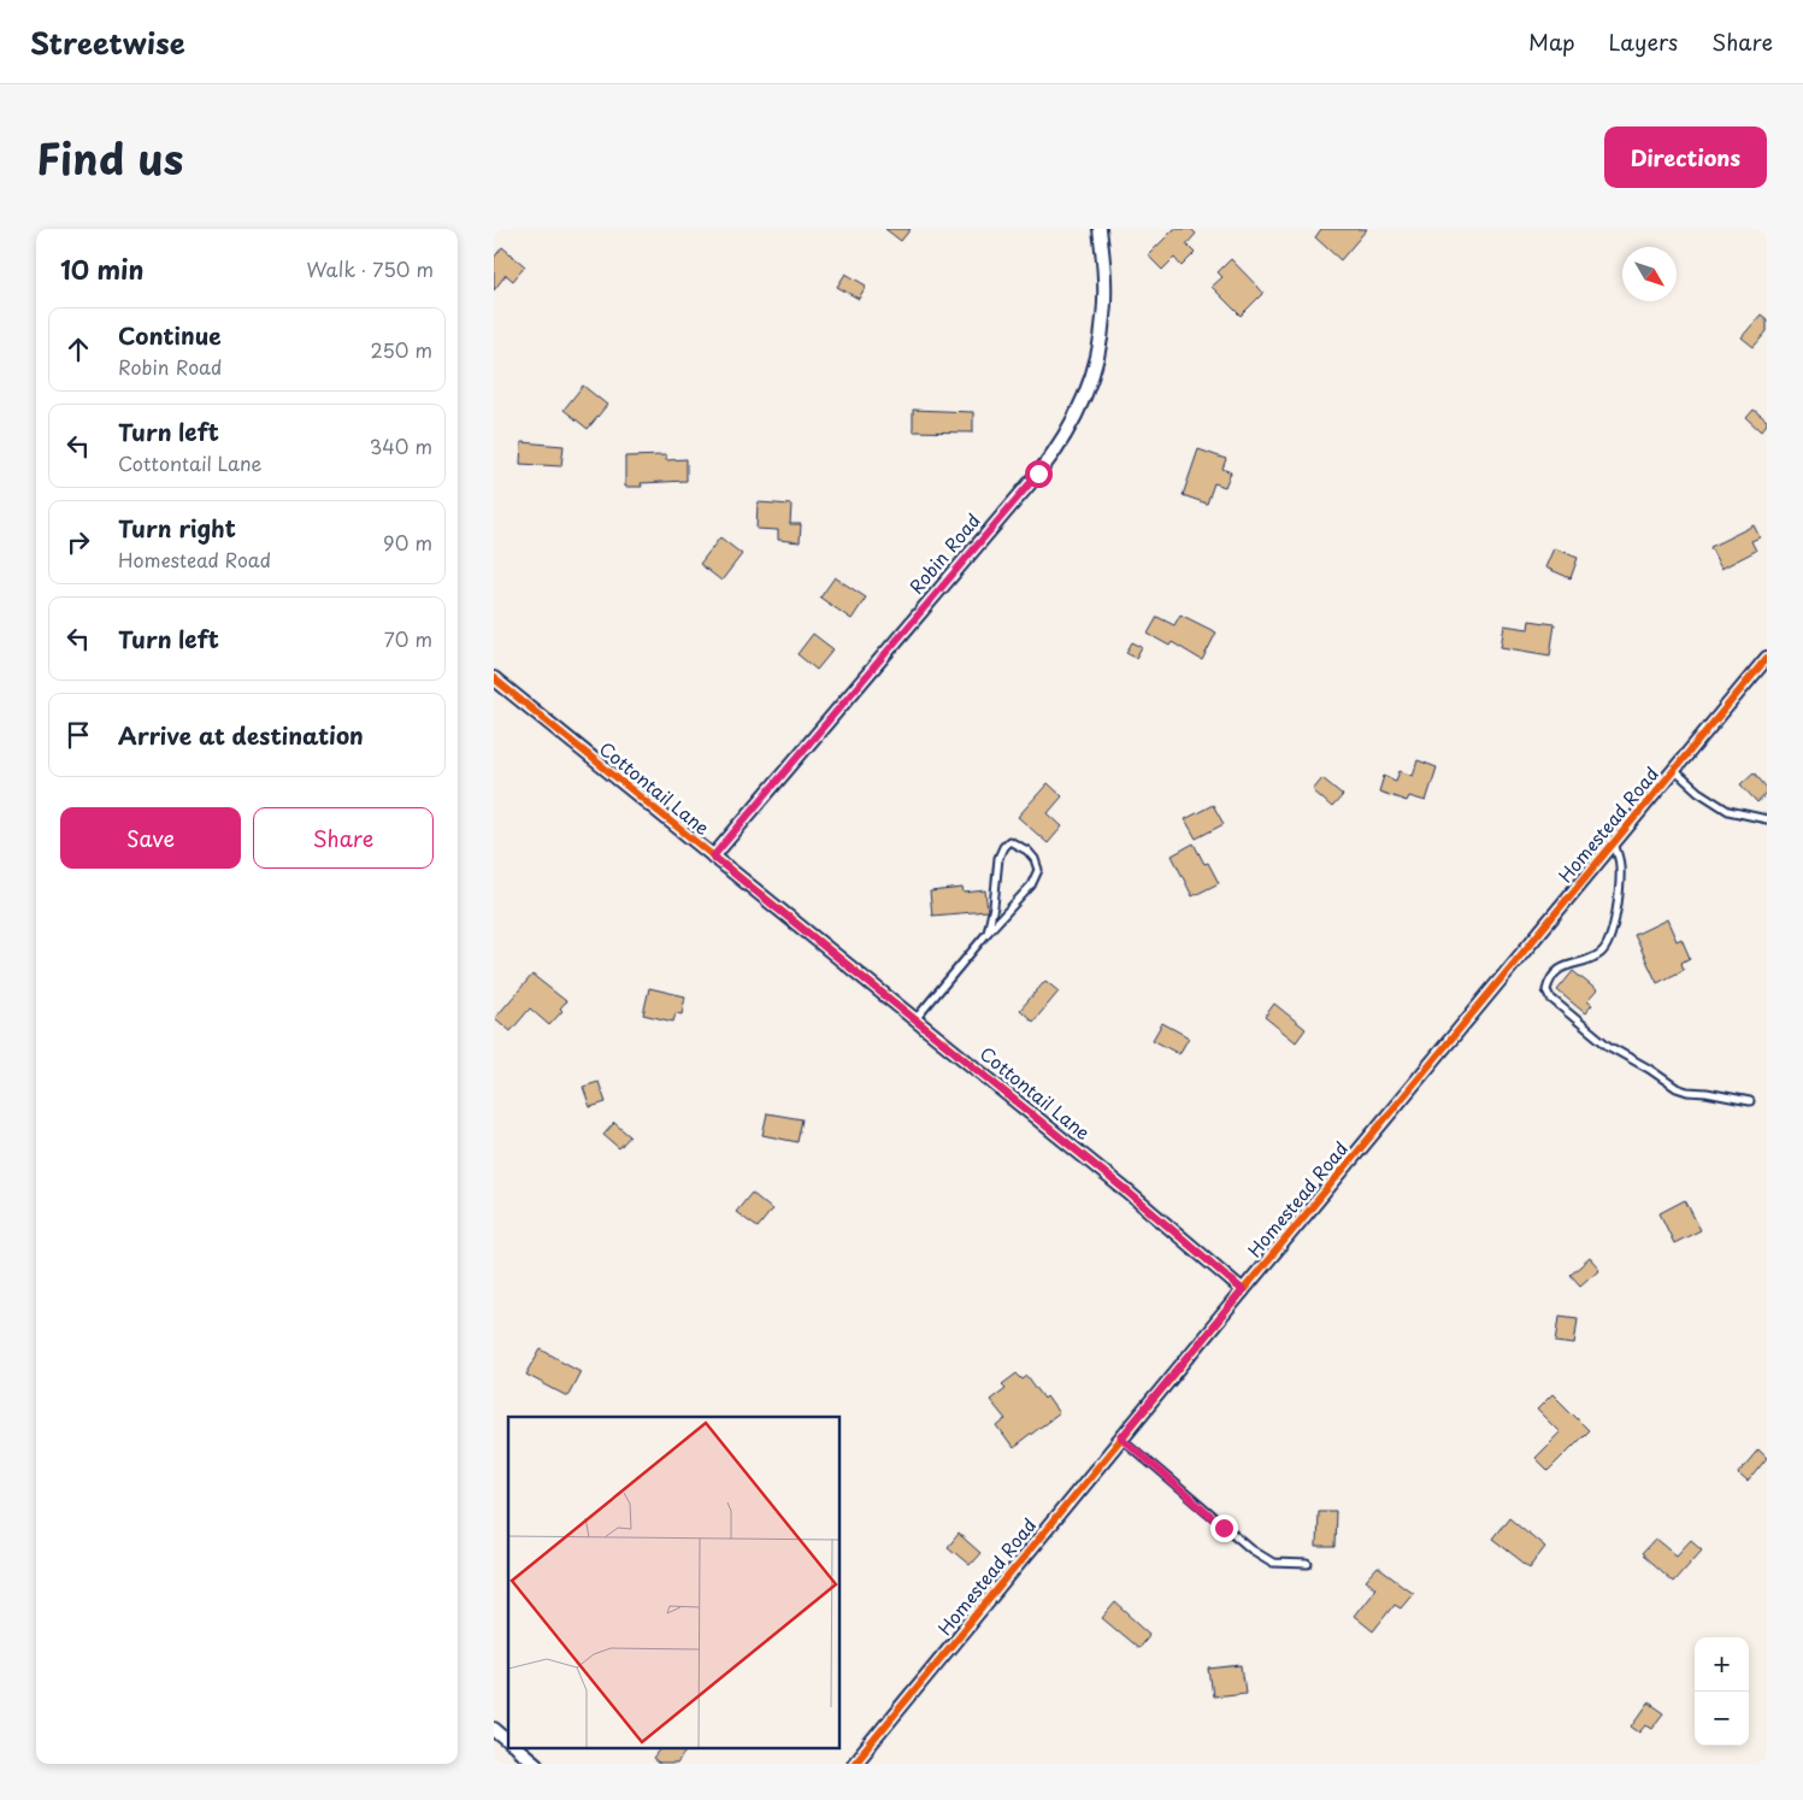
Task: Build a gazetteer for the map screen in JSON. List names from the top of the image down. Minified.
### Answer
{"streets":{"street":["Robin Road","Cottontail Lane","Homestead Road"]},"crossings":[["Robin Road","Cottontail Lane"],["Cottontail Lane","Homestead Road"]],"north":"bottom right","page":{"header":"Streetwise","nav":["Map","Layers","Share"],"title":"Find us","buttons":["Directions",["Save","Share"]],"heading":["10 min","Walk · 750 m"],"list":[["Continue","Robin Road","250 m"],["Turn left","Cottontail Lane","340 m"],["Turn right","Homestead Road","90 m"],["Turn left","70 m"],"Arrive at destination"],"map_buttons":["+","−"]}}
